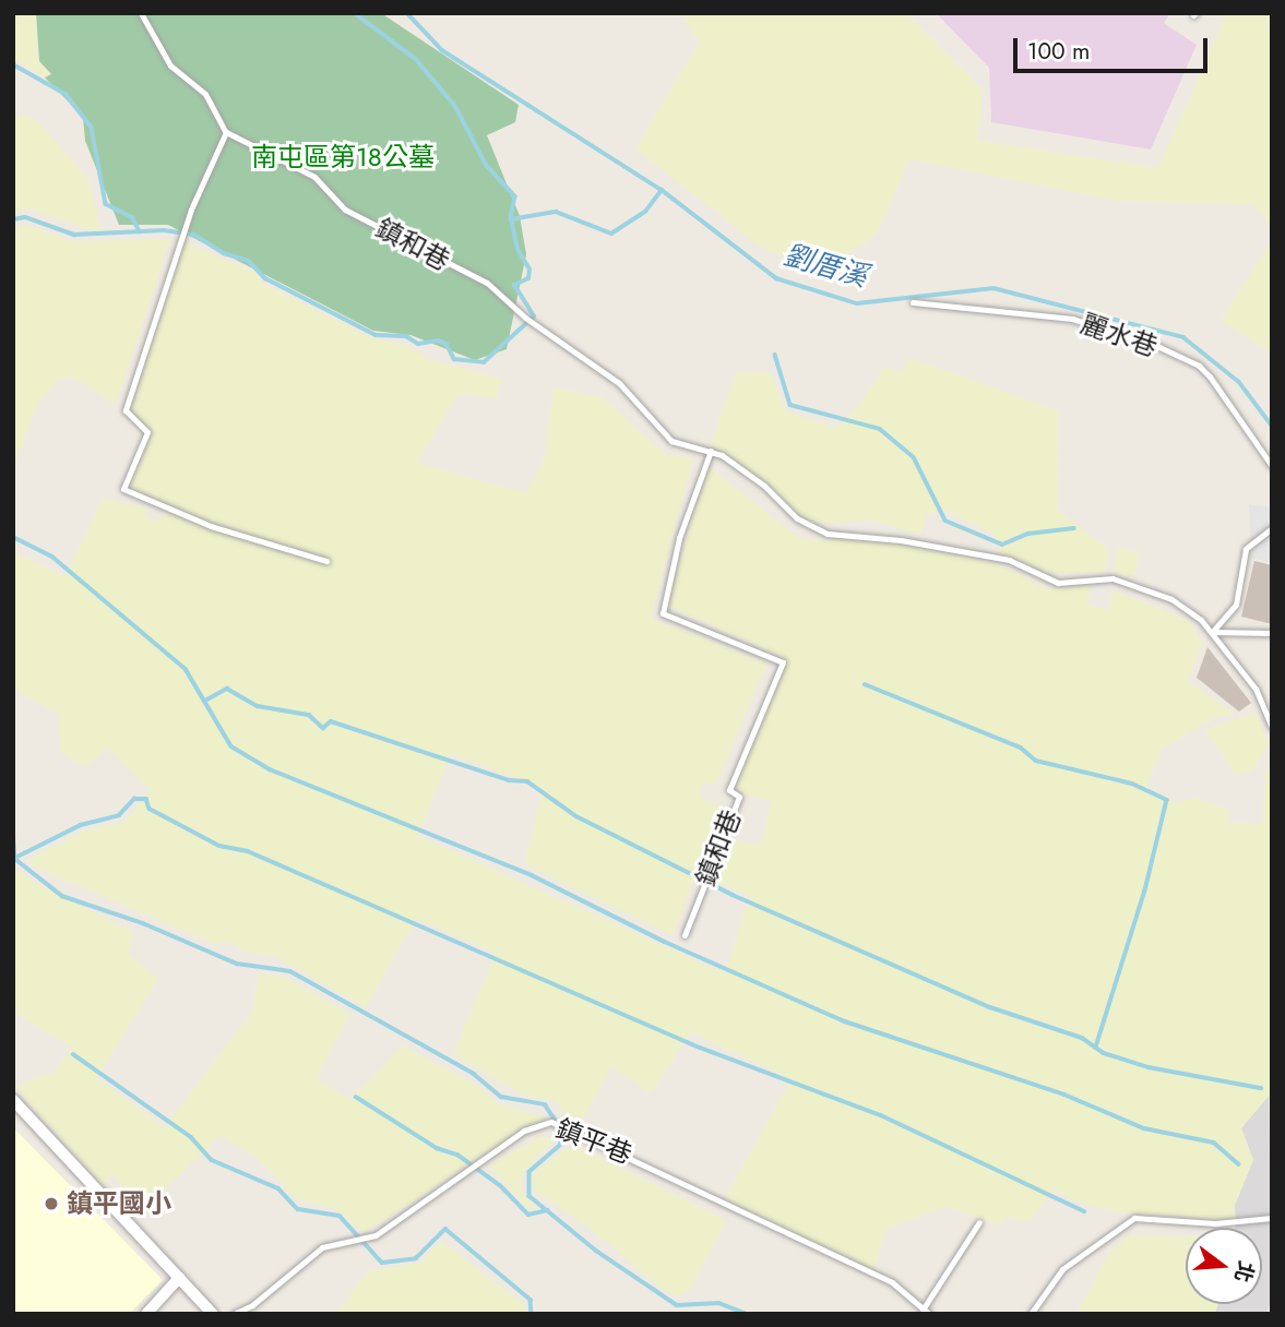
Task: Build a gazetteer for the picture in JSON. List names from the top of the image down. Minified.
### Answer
{"streets":{"lane":["鎮和巷","麗水巷","鎮平巷"]},"water":["劉厝溪"],"parks":["南屯區第18公墓"],"places":["鎮平國小"],"scale_bar":"100 m","north":"right"}
